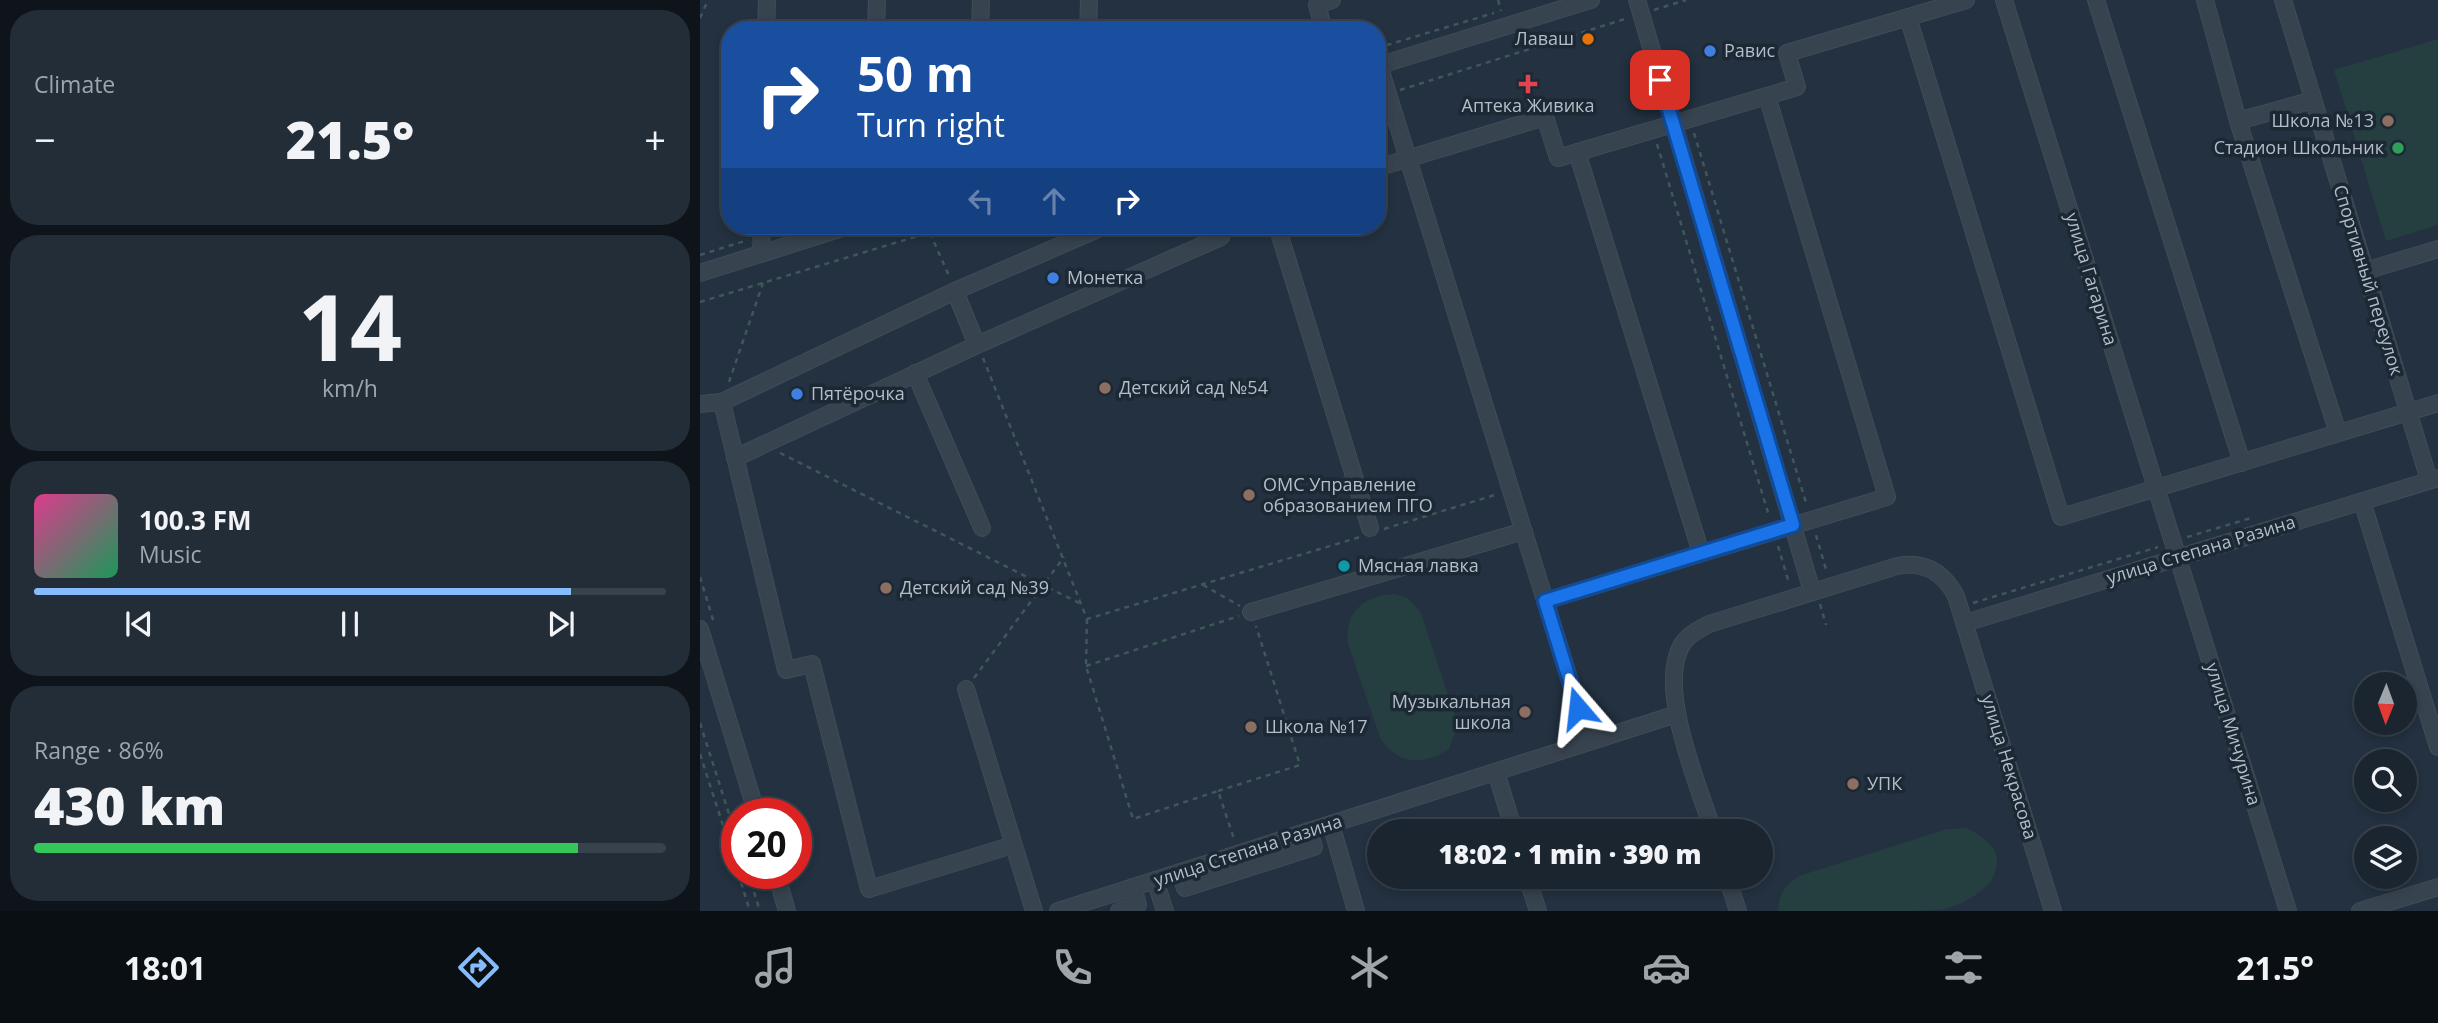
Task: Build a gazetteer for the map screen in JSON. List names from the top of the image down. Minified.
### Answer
{"streets":{"street":["улица Гагарина","Спортивный переулок","улица Степана Разина","улица Мичурина","улица Некрасова"]},"crossings":[["улица Гагарина","улица Степана Разина"],["улица Гагарина","улица Мичурина"],["Спортивный переулок","улица Степана Разина"],["улица Степана Разина","улица Мичурина"],["улица Степана Разина","улица Некрасова"]],"places":{"other":["Лаваш","Равис","Школа №13","Стадион Школьник","Монетка","Детский сад №54","Пятёрочка","ОМС Управление образованием ПГО","Мясная лавка","Детский сад №39","Музыкальная школа","Школа №17","УПК"],"health":["Аптека Живика"]},"north":"bottom","page":{"tile":["Climate",["14","km/h"],["Range · 86%","430 km"]],"turn":["50 m","Turn right"],"heat":["−","21.5°","+"],"song":["100.3 FM","Music"],"limit":"20","trip":"18:02 · 1 min · 390 m","tabs":["18:01","21.5°"]}}
